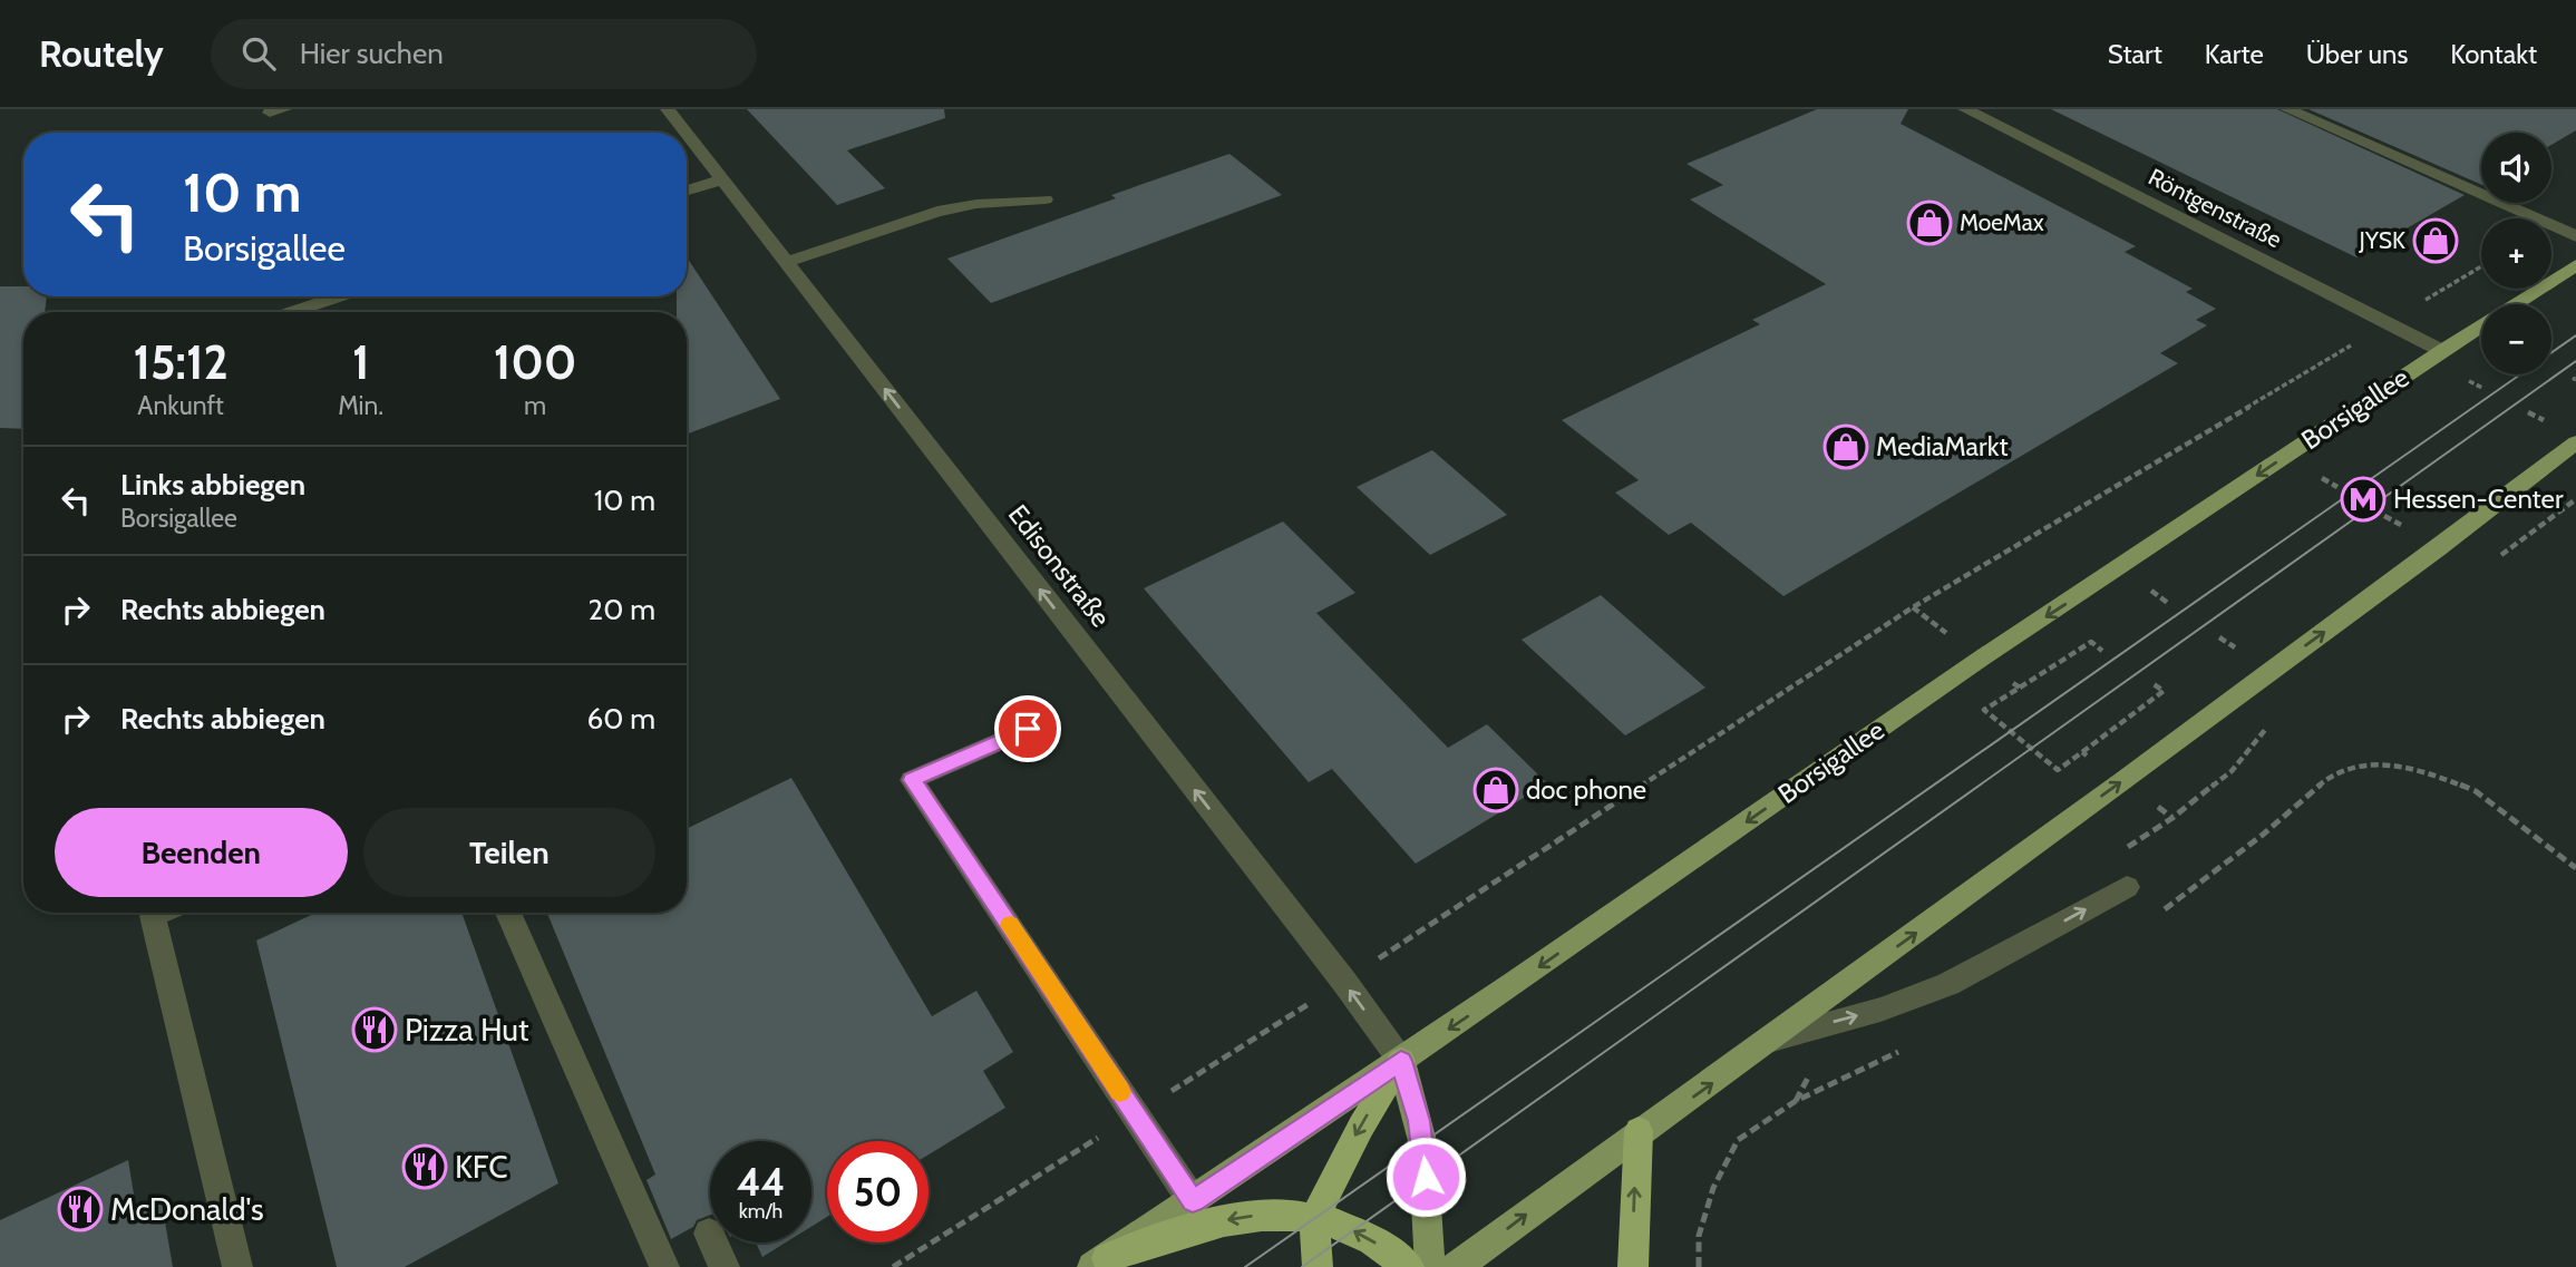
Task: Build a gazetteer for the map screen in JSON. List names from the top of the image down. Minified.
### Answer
{"streets":{"main road":["Borsigallee"],"street":["Röntgenstraße","Edisonstraße"]},"crossings":[["Röntgenstraße","Borsigallee"],["Borsigallee","Edisonstraße"]],"one_way":["Edisonstraße"],"places":{"shop":["MoeMax","JYSK","MediaMarkt","doc phone"],"metro station":["Hessen-Center"],"restaurant":["Pizza Hut","KFC","McDonald's"]},"page":{"header":"Routely","search":"Hier suchen","nav":["Start","Karte","Über uns","Kontakt"],"map_buttons":["+","−"],"turn":["10 m","Borsigallee"],"eta":["15:12","Ankunft","1","Min.","100","m"],"list":[{"name":"Links abbiegen","note":"Borsigallee","value":"10 m"},{"name":"Rechts abbiegen","value":"20 m"},{"name":"Rechts abbiegen","value":"60 m"}],"buttons":["Beenden","Teilen"],"speed":"44 km/h","limit":"50"}}
